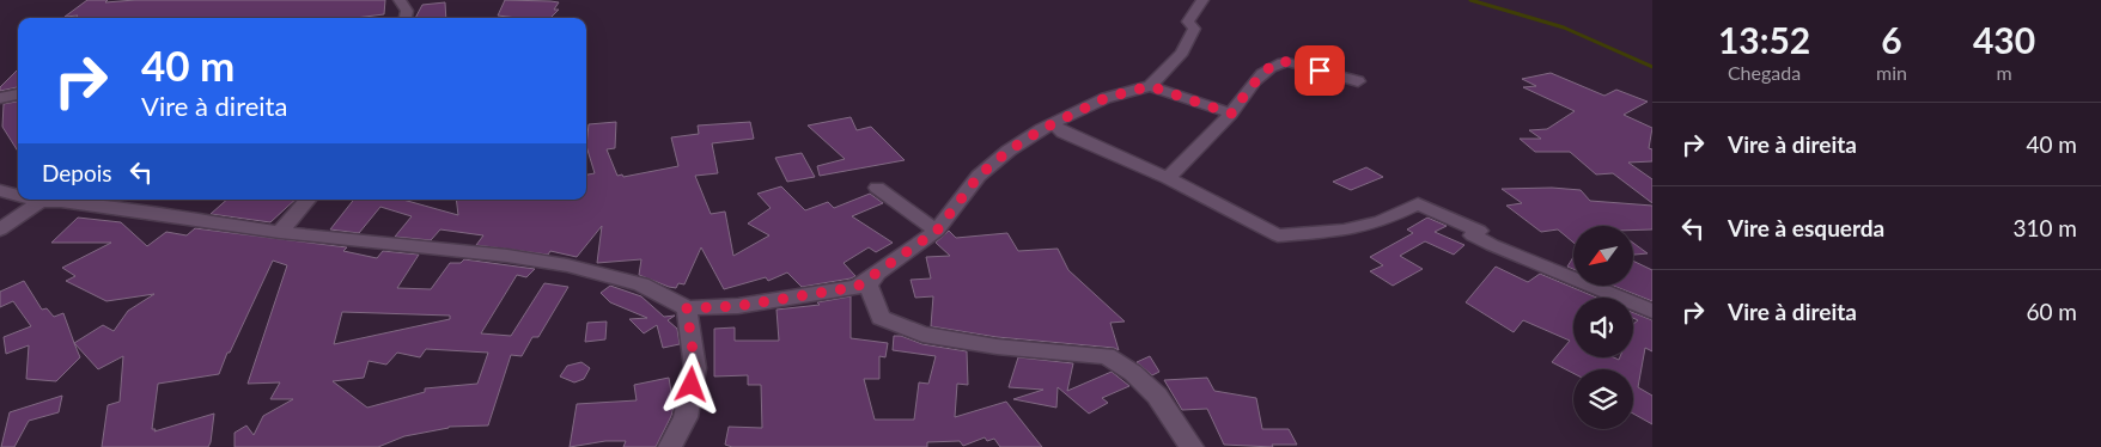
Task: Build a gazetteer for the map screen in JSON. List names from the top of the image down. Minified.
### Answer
{"north":"bottom left","page":{"eta":["13:52","Chegada","6","min","430","m"],"turn":["40 m","Vire à direita"],"list":[{"name":"Vire à direita","value":"40 m"},{"name":"Vire à esquerda","value":"310 m"},{"name":"Vire à direita","value":"60 m"}],"then":"Depois"}}
